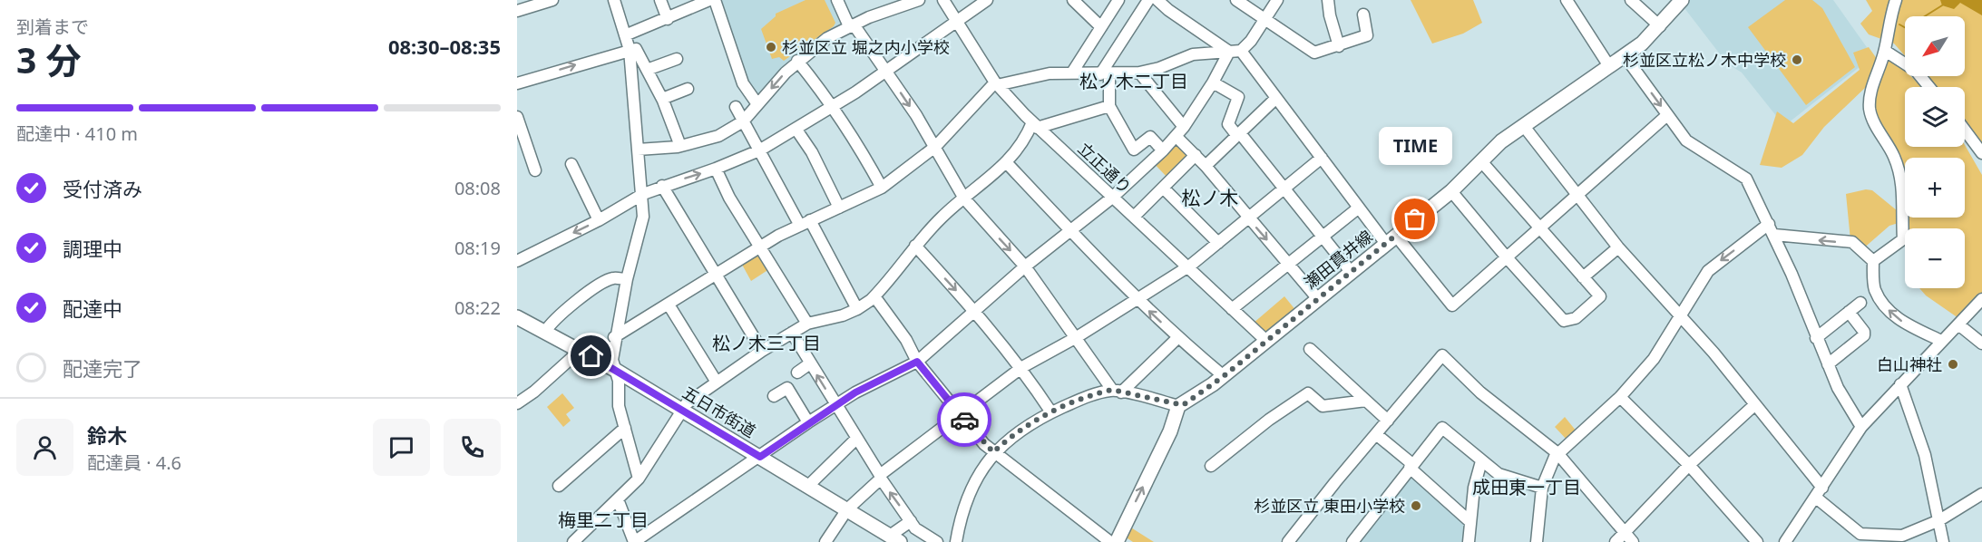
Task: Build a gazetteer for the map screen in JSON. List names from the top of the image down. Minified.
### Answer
{"streets":{"main road":["瀬田貫井線","五日市街道"],"street":["立正通り"]},"crossings":[["立正通り","瀬田貫井線"]],"districts":["松ノ木二丁目","松ノ木","松ノ木三丁目","成田東一丁目","梅里二丁目"],"places":["杉並区立 堀之内小学校","杉並区立松ノ木中学校","TIME","白山神社","杉並区立 東田小学校"],"north":"bottom left","page":{"heading":["3 分","到着まで","08:30–08:35"],"panel":["鈴木","配達員 · 4.6"],"map_buttons":["+","−"],"bar":"配達中 · 410 m","bubble":"TIME","list":[["受付済み","08:08"],["調理中","08:19"],["配達中","08:22"],"配達完了"]}}
